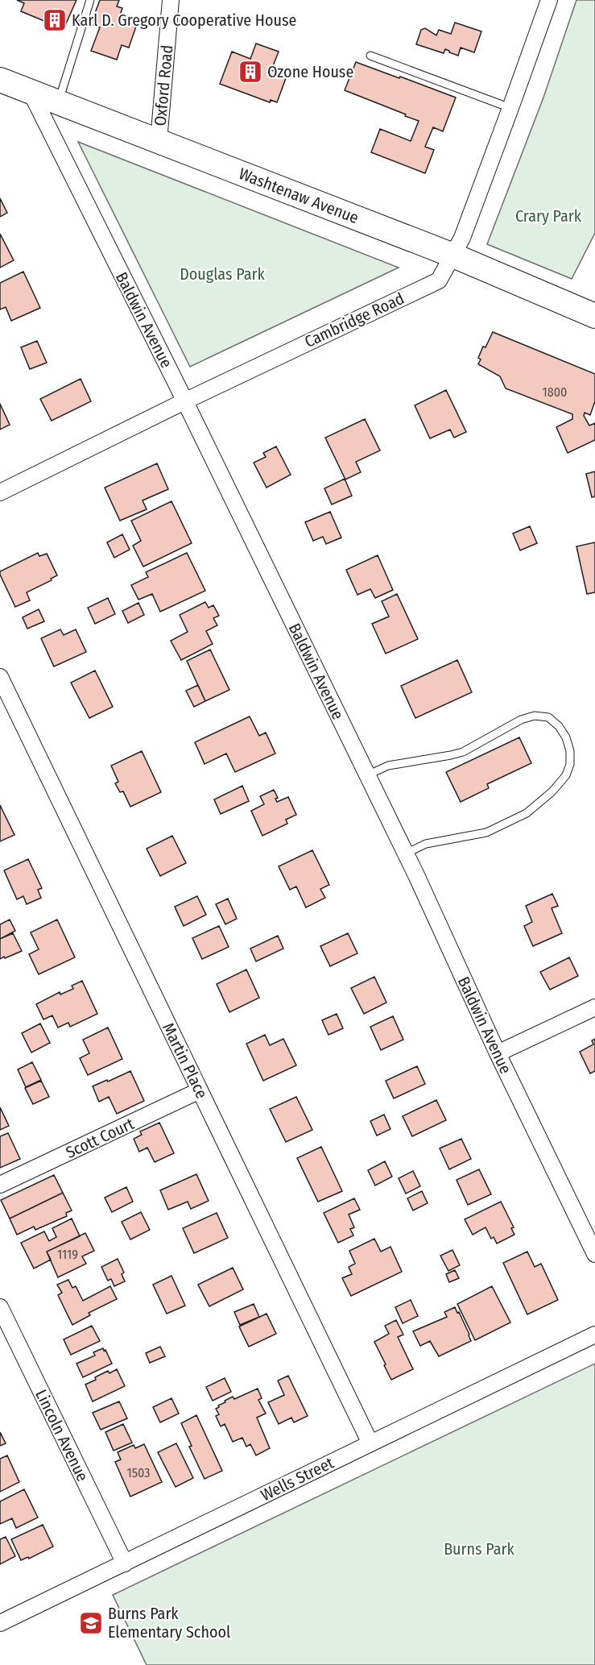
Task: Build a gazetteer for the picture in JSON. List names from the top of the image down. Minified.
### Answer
{"streets":{"main road":["Washtenaw Avenue"],"street":["Oxford Road","Baldwin Avenue","Cambridge Road","Martin Place","Scott Court","Lincoln Avenue","Wells Street"]},"crossings":[["Oxford Road","Washtenaw Avenue"],["Washtenaw Avenue","Baldwin Avenue"],["Washtenaw Avenue","Cambridge Road"],["Baldwin Avenue","Cambridge Road"],["Martin Place","Scott Court"],["Martin Place","Wells Street"],["Lincoln Avenue","Wells Street"]],"parks":["Crary Park","Douglas Park","Burns Park"],"places":{"building":["Karl D. Gregory Cooperative House","Ozone House"],"school or university":["Burns Park Elementary School"]},"house_numbers":["1800","1119","1503"]}
